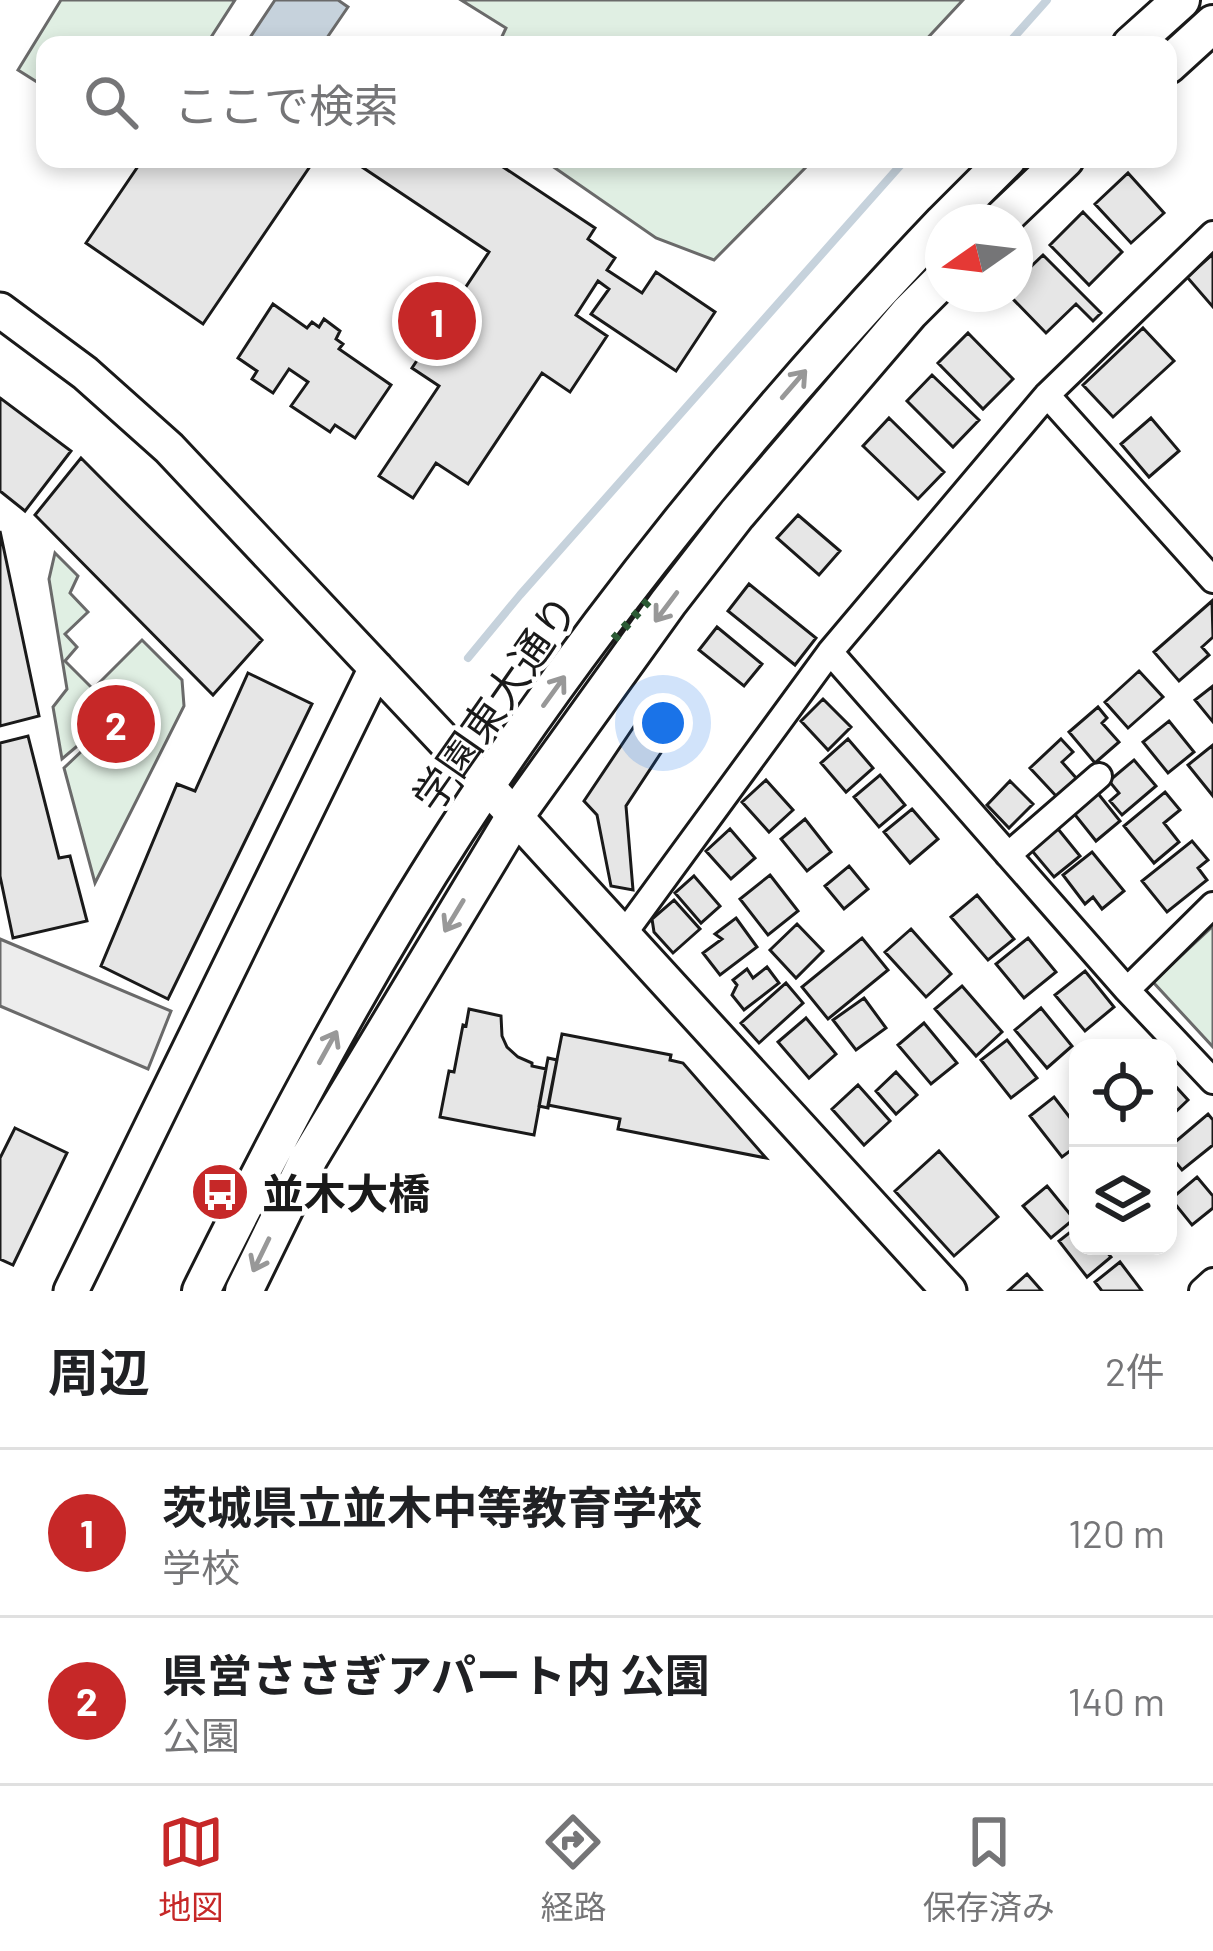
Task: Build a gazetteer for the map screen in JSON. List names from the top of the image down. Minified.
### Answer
{"streets":{"main road":["学園東大通り"]},"places":{"bus stop":["並木大橋"]},"north":"left","page":{"search":"ここで検索","pins":["1","2"],"heading":["周辺","2件"],"list":[{"mark":"1","name":"茨城県立並木中等教育学校","note":"学校","value":"120 m"},{"mark":"2","name":"県営ささぎアパート内 公園","note":"公園","value":"140 m"}],"nav":["地図","経路","保存済み"]}}
